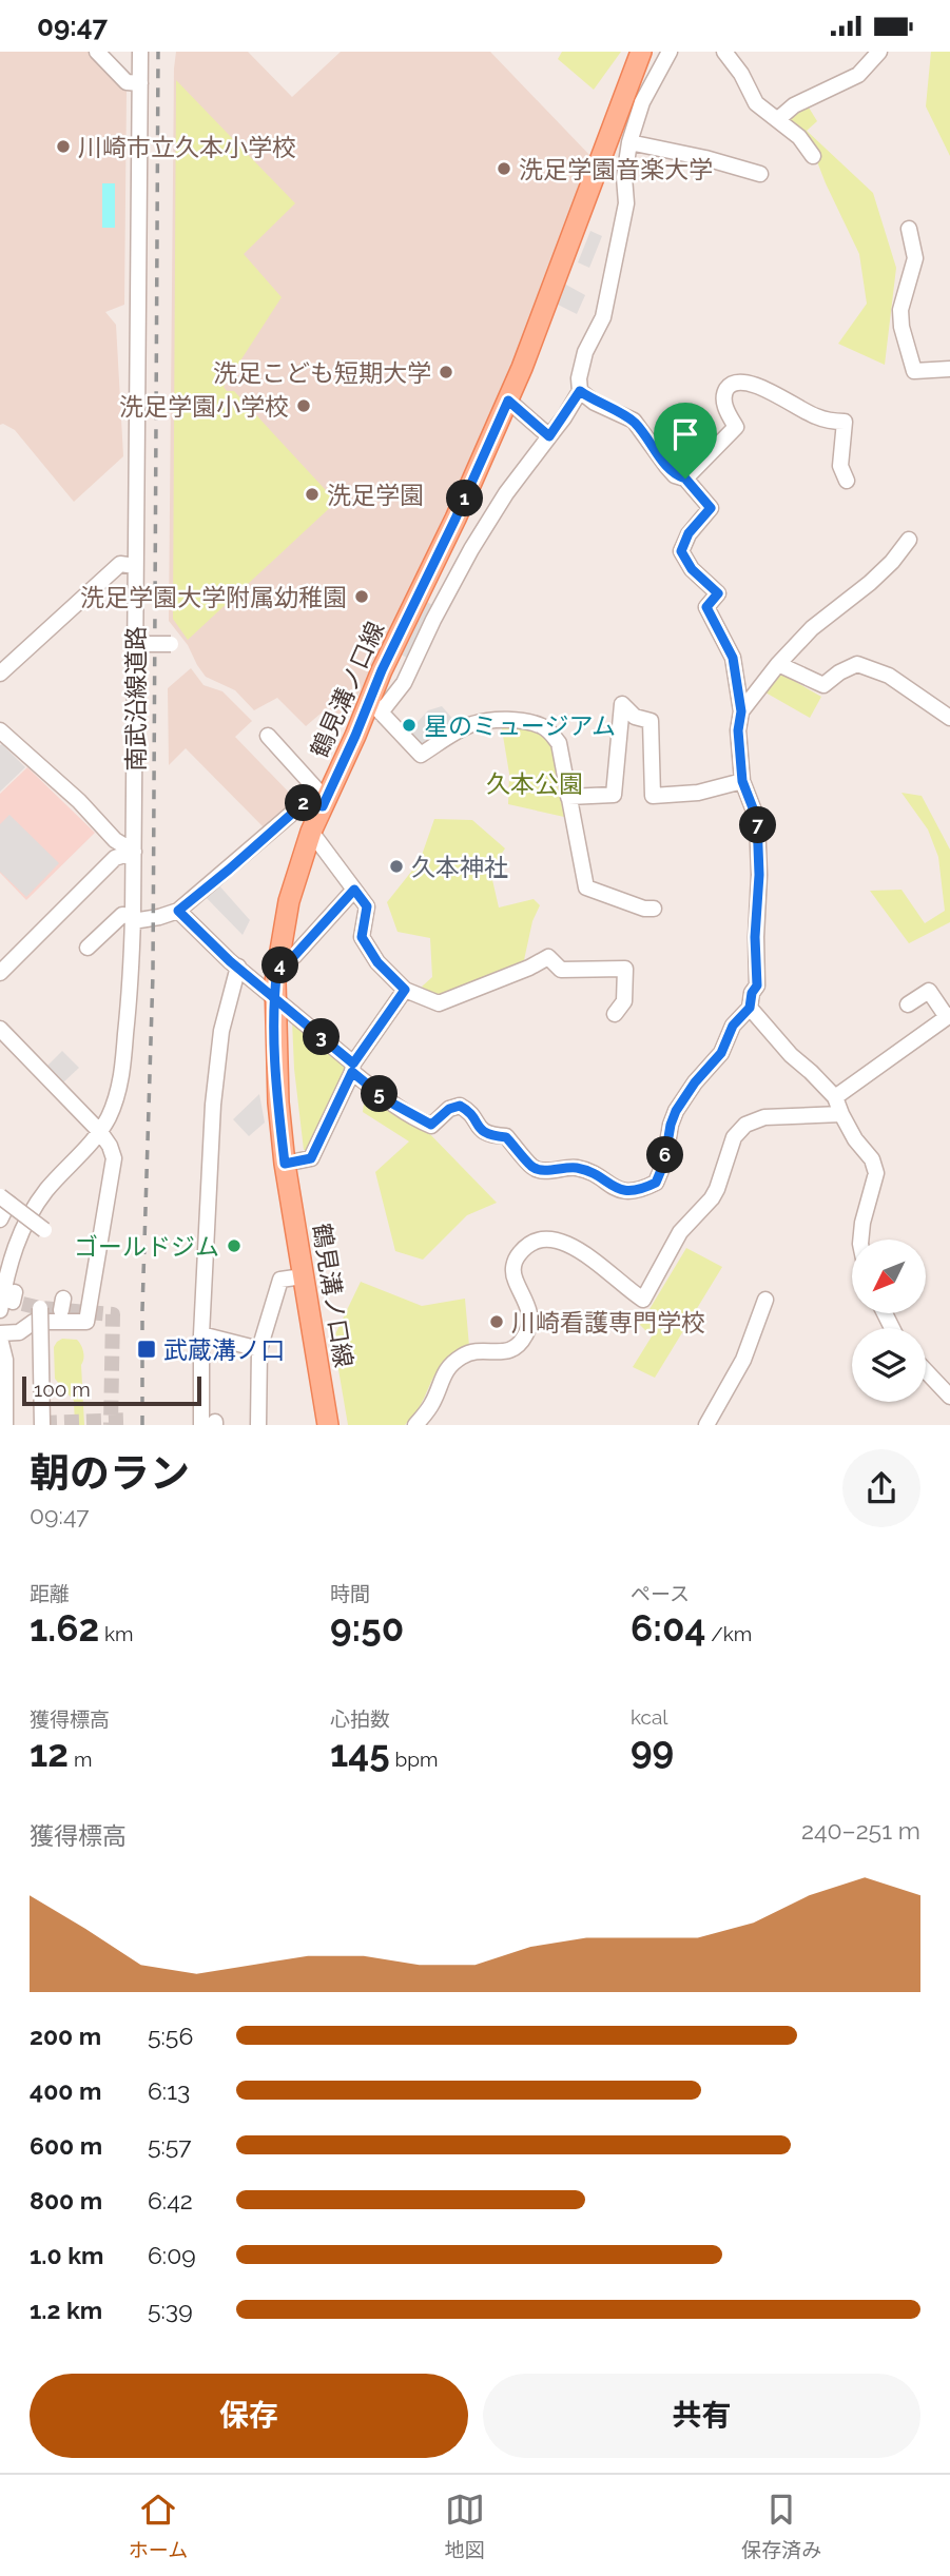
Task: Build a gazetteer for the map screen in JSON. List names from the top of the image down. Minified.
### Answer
{"streets":{"main road":["鶴見溝ノ口線"],"street":["南武沿線道路"]},"parks":["久本公園"],"places":{"other":["川崎市立久本小学校","洗足学園音楽大学","洗足こども短期大学","洗足学園小学校","洗足学園","洗足学園大学附属幼稚園","星のミュージアム","久本神社","ゴールドジム","川崎看護専門学校"],"transit":["武蔵溝ノ口"]},"scale_bar":"100 m","north":"bottom left","page":{"status":"09:47","pins":["1","2","7","4","3","5","6"],"scale":"100 m","heading":["朝のラン","09:47"],"stats":[["距離","1.62 km"],["時間","9:50"],["ペース","6:04 /km"],["獲得標高","12 m"],["心拍数","145 bpm"],["kcal","99"]],"chart":["獲得標高","240–251 m"],"list":[{"name":"200 m","note":"5:56"},{"name":"400 m","note":"6:13"},{"name":"600 m","note":"5:57"},{"name":"800 m","note":"6:42"},{"name":"1.0 km","note":"6:09"},{"name":"1.2 km","note":"5:39"}],"buttons":["保存","共有"],"tabs":["ホーム","地図","保存済み"]}}
